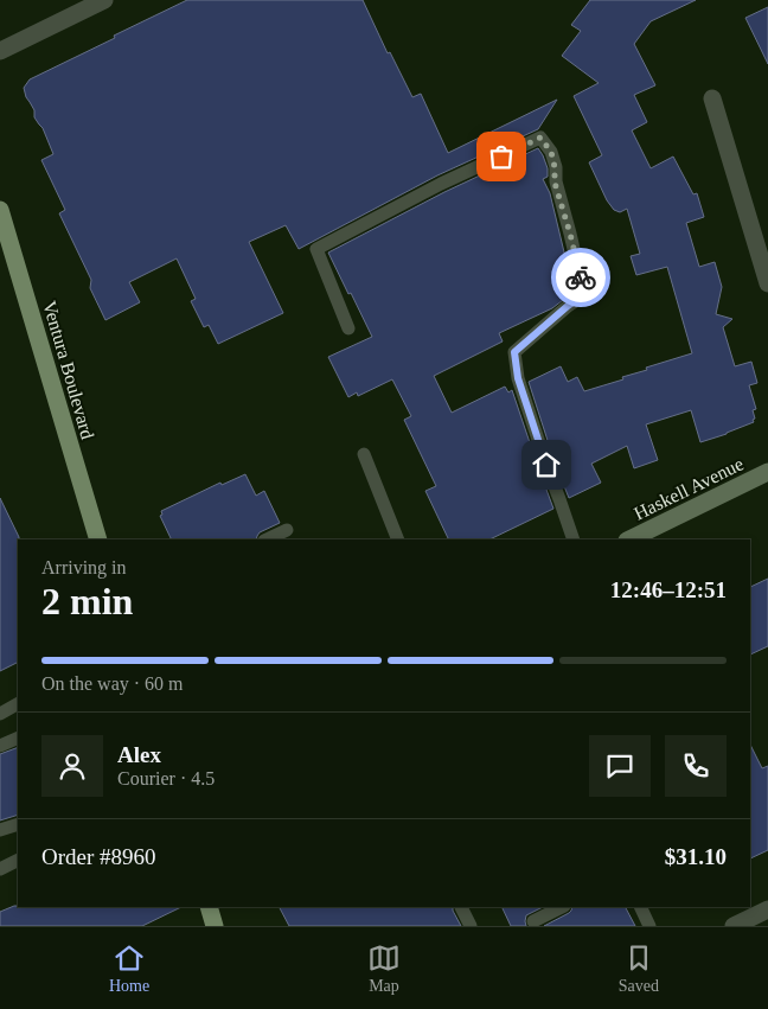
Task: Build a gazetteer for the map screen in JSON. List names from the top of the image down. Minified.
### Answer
{"streets":{"main road":["Ventura Boulevard"],"street":["Haskell Avenue"]},"page":{"heading":["2 min","Arriving in","12:46–12:51"],"panel":["Alex","Courier · 4.5","Order #8960","$31.10"],"bar":"On the way · 60 m","tabs":["Home","Map","Saved"]}}
